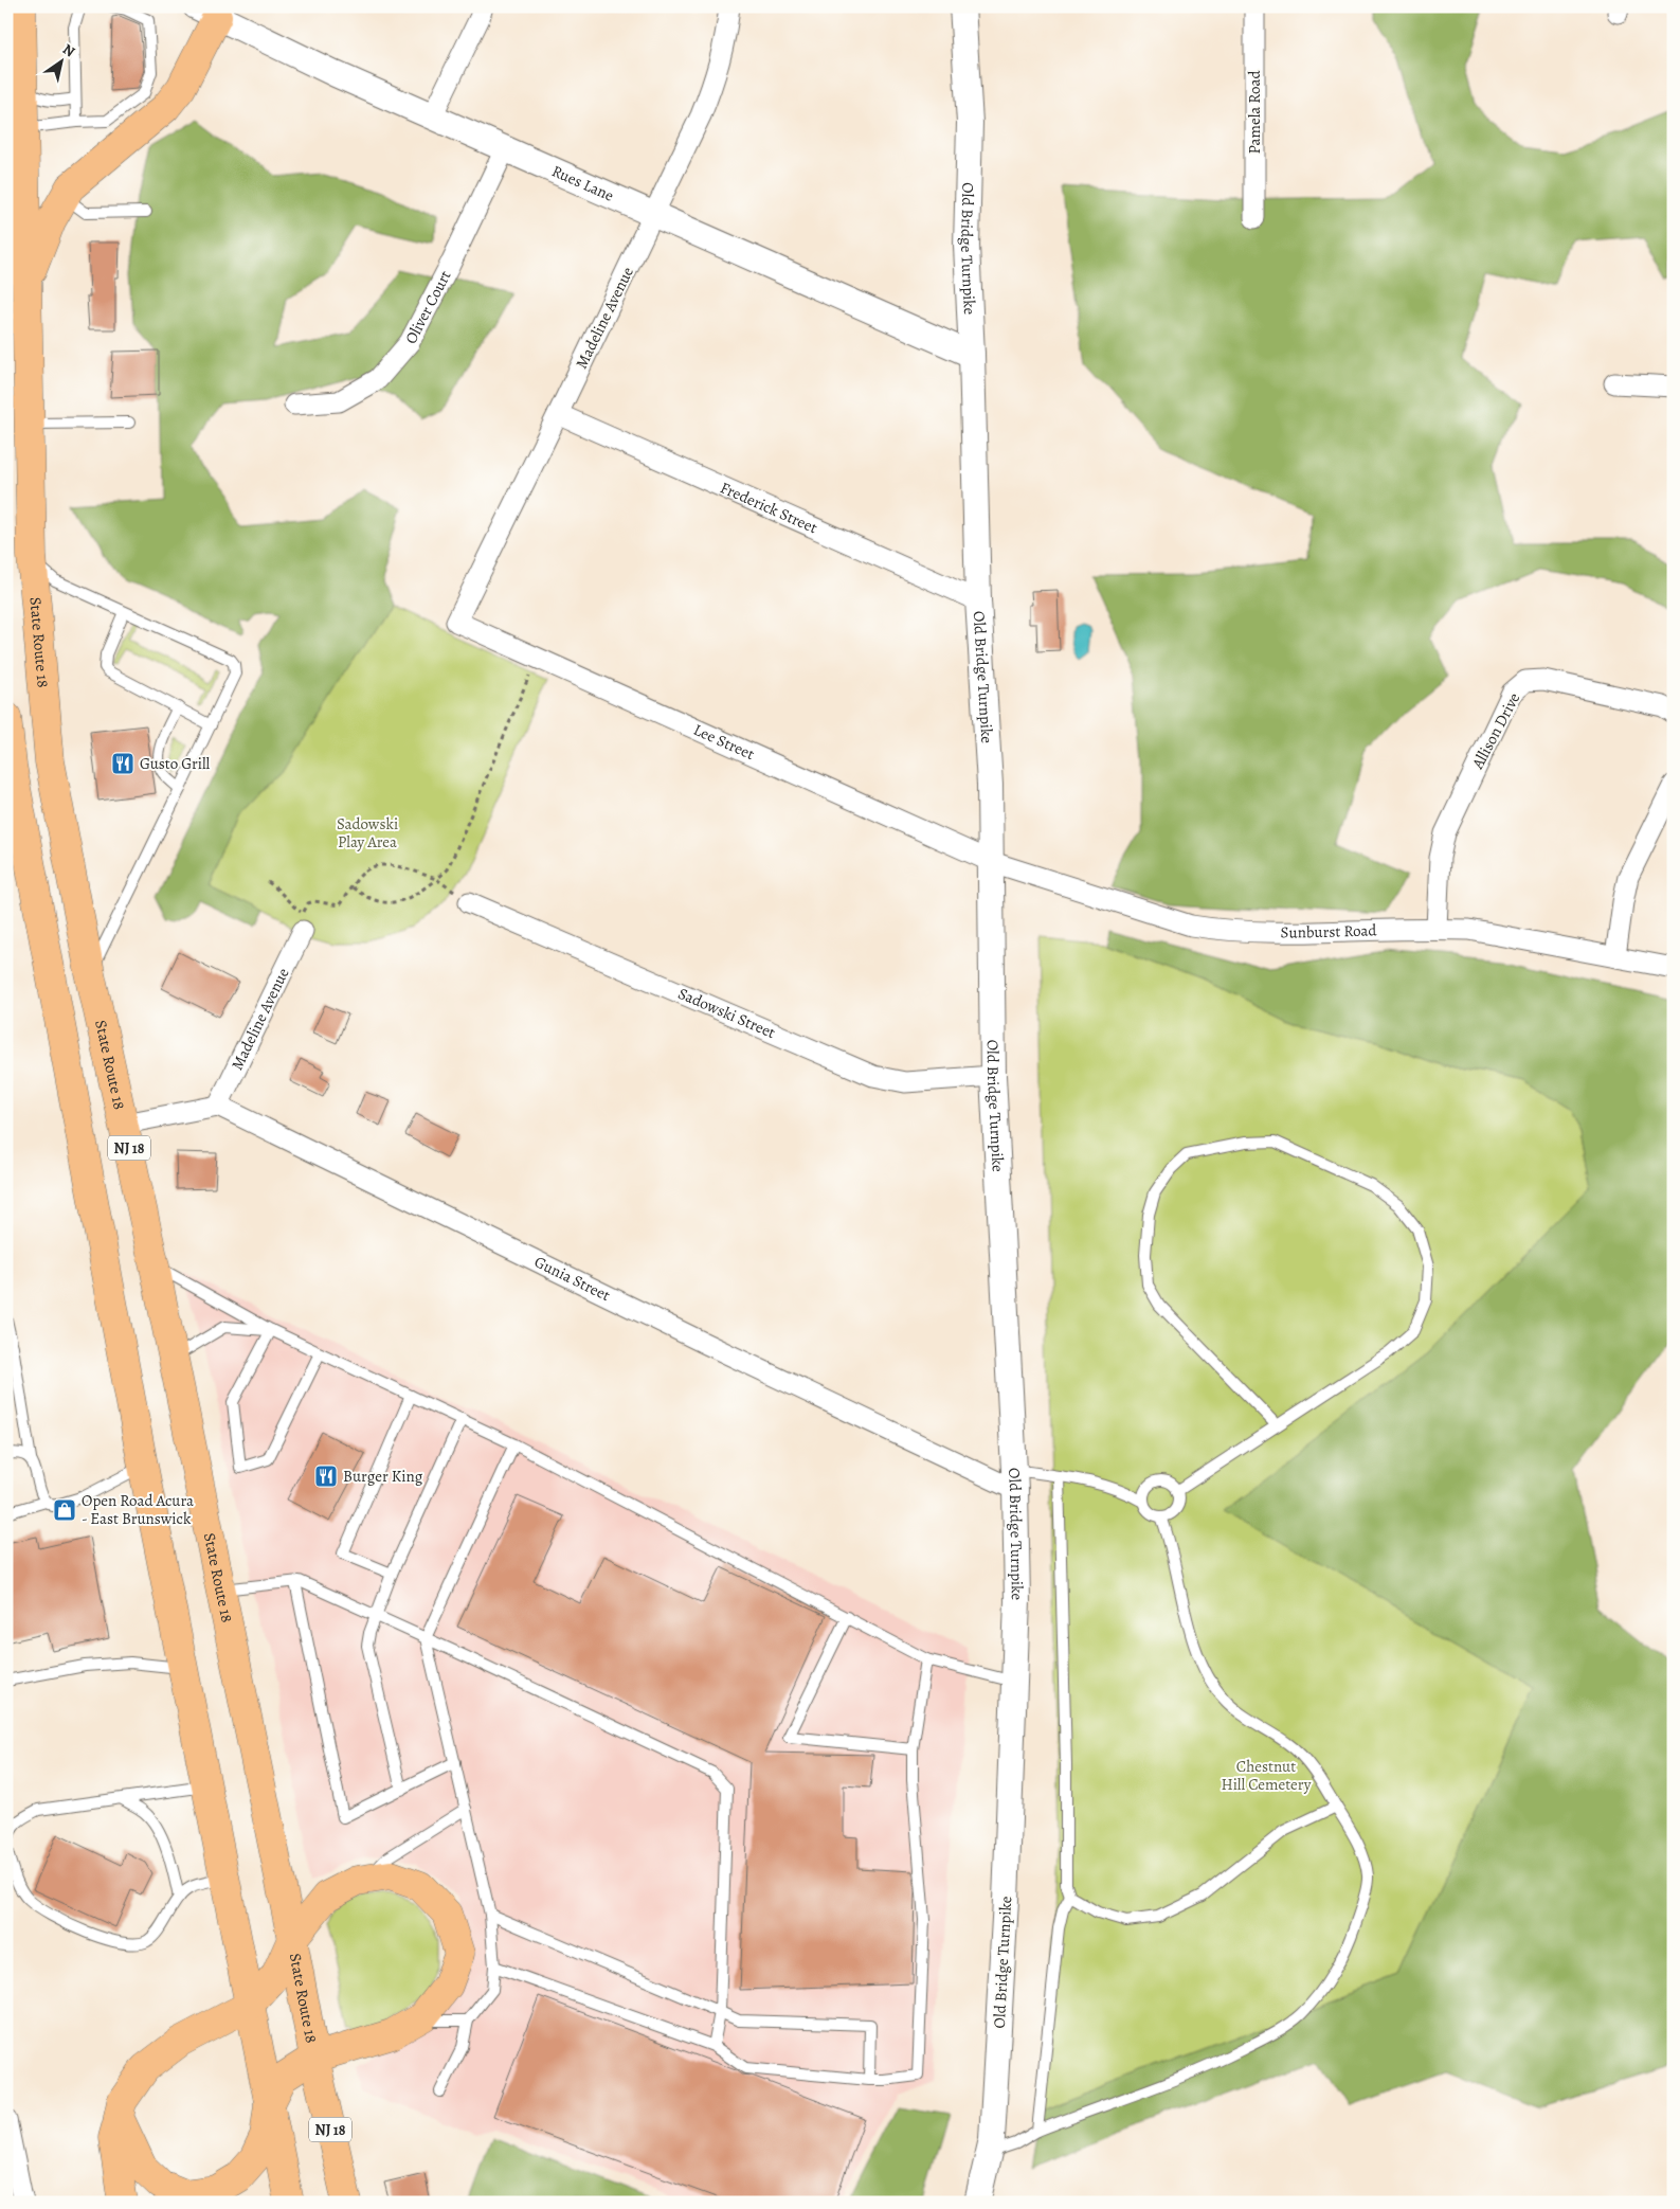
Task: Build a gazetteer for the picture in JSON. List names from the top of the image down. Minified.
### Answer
{"streets":{"highway":["State Route 18","NJ 18"],"street":["Pamela Road","Rues Lane","Old Bridge Turnpike","Oliver Court","Madeline Avenue","Frederick Street","Allison Drive","Lee Street","Sunburst Road","Sadowski Street","Gunia Street"]},"crossings":[["Rues Lane","Old Bridge Turnpike"],["Rues Lane","Oliver Court"],["Rues Lane","Madeline Avenue"],["Old Bridge Turnpike","Frederick Street"],["Old Bridge Turnpike","Lee Street"],["Old Bridge Turnpike","Sunburst Road"],["Old Bridge Turnpike","Sadowski Street"],["Old Bridge Turnpike","Gunia Street"],["Madeline Avenue","Frederick Street"],["Madeline Avenue","Lee Street"],["Madeline Avenue","Gunia Street"],["Allison Drive","Sunburst Road"],["Lee Street","Sunburst Road"]],"parks":["Sadowski Play Area","Chestnut Hill Cemetery"],"places":{"restaurant":["Gusto Grill","Burger King"],"shop":["Open Road Acura - East Brunswick"]},"north":"top right"}
